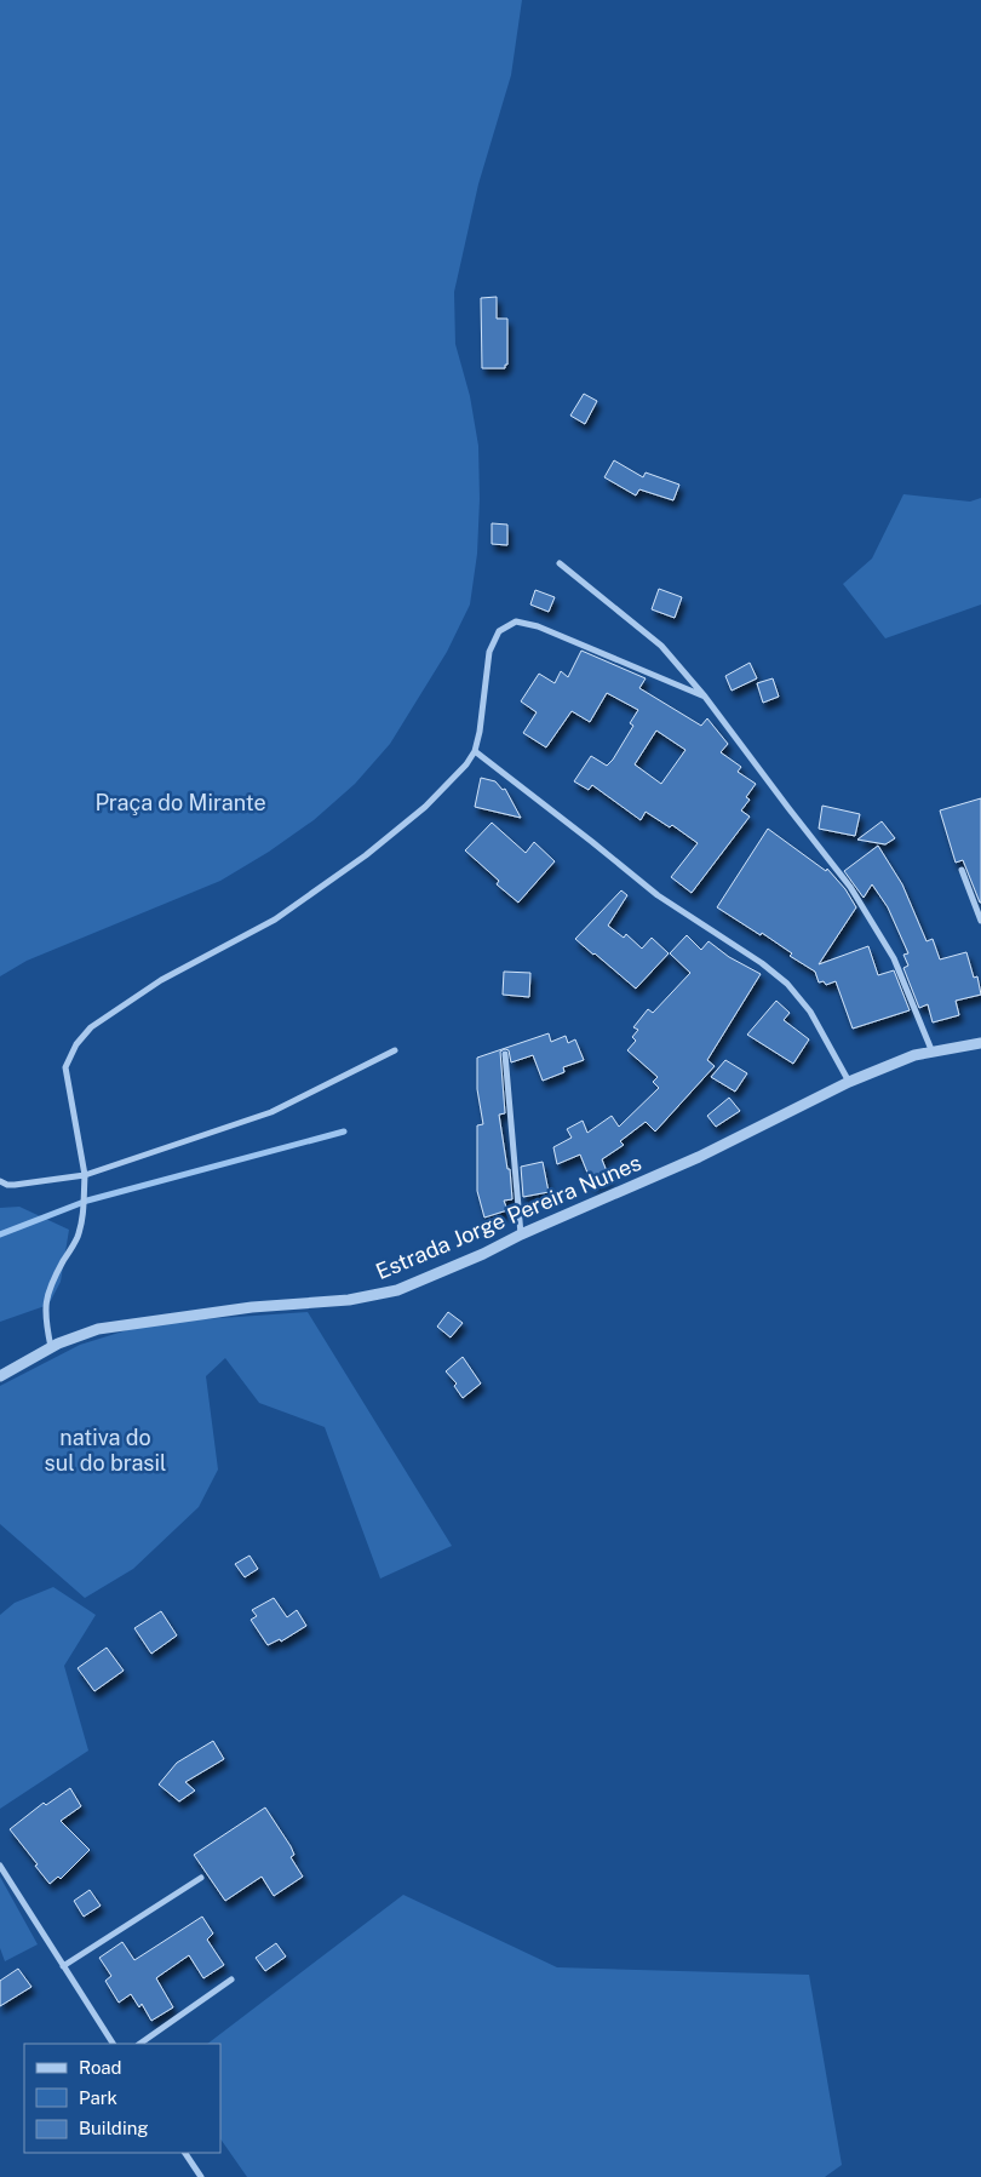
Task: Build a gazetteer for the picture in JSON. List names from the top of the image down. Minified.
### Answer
{"streets":{"street":["Estrada Jorge Pereira Nunes"]},"parks":["Praça do Mirante","nativa do sul do brasil"],"legend":["Road","Park","Building"]}
